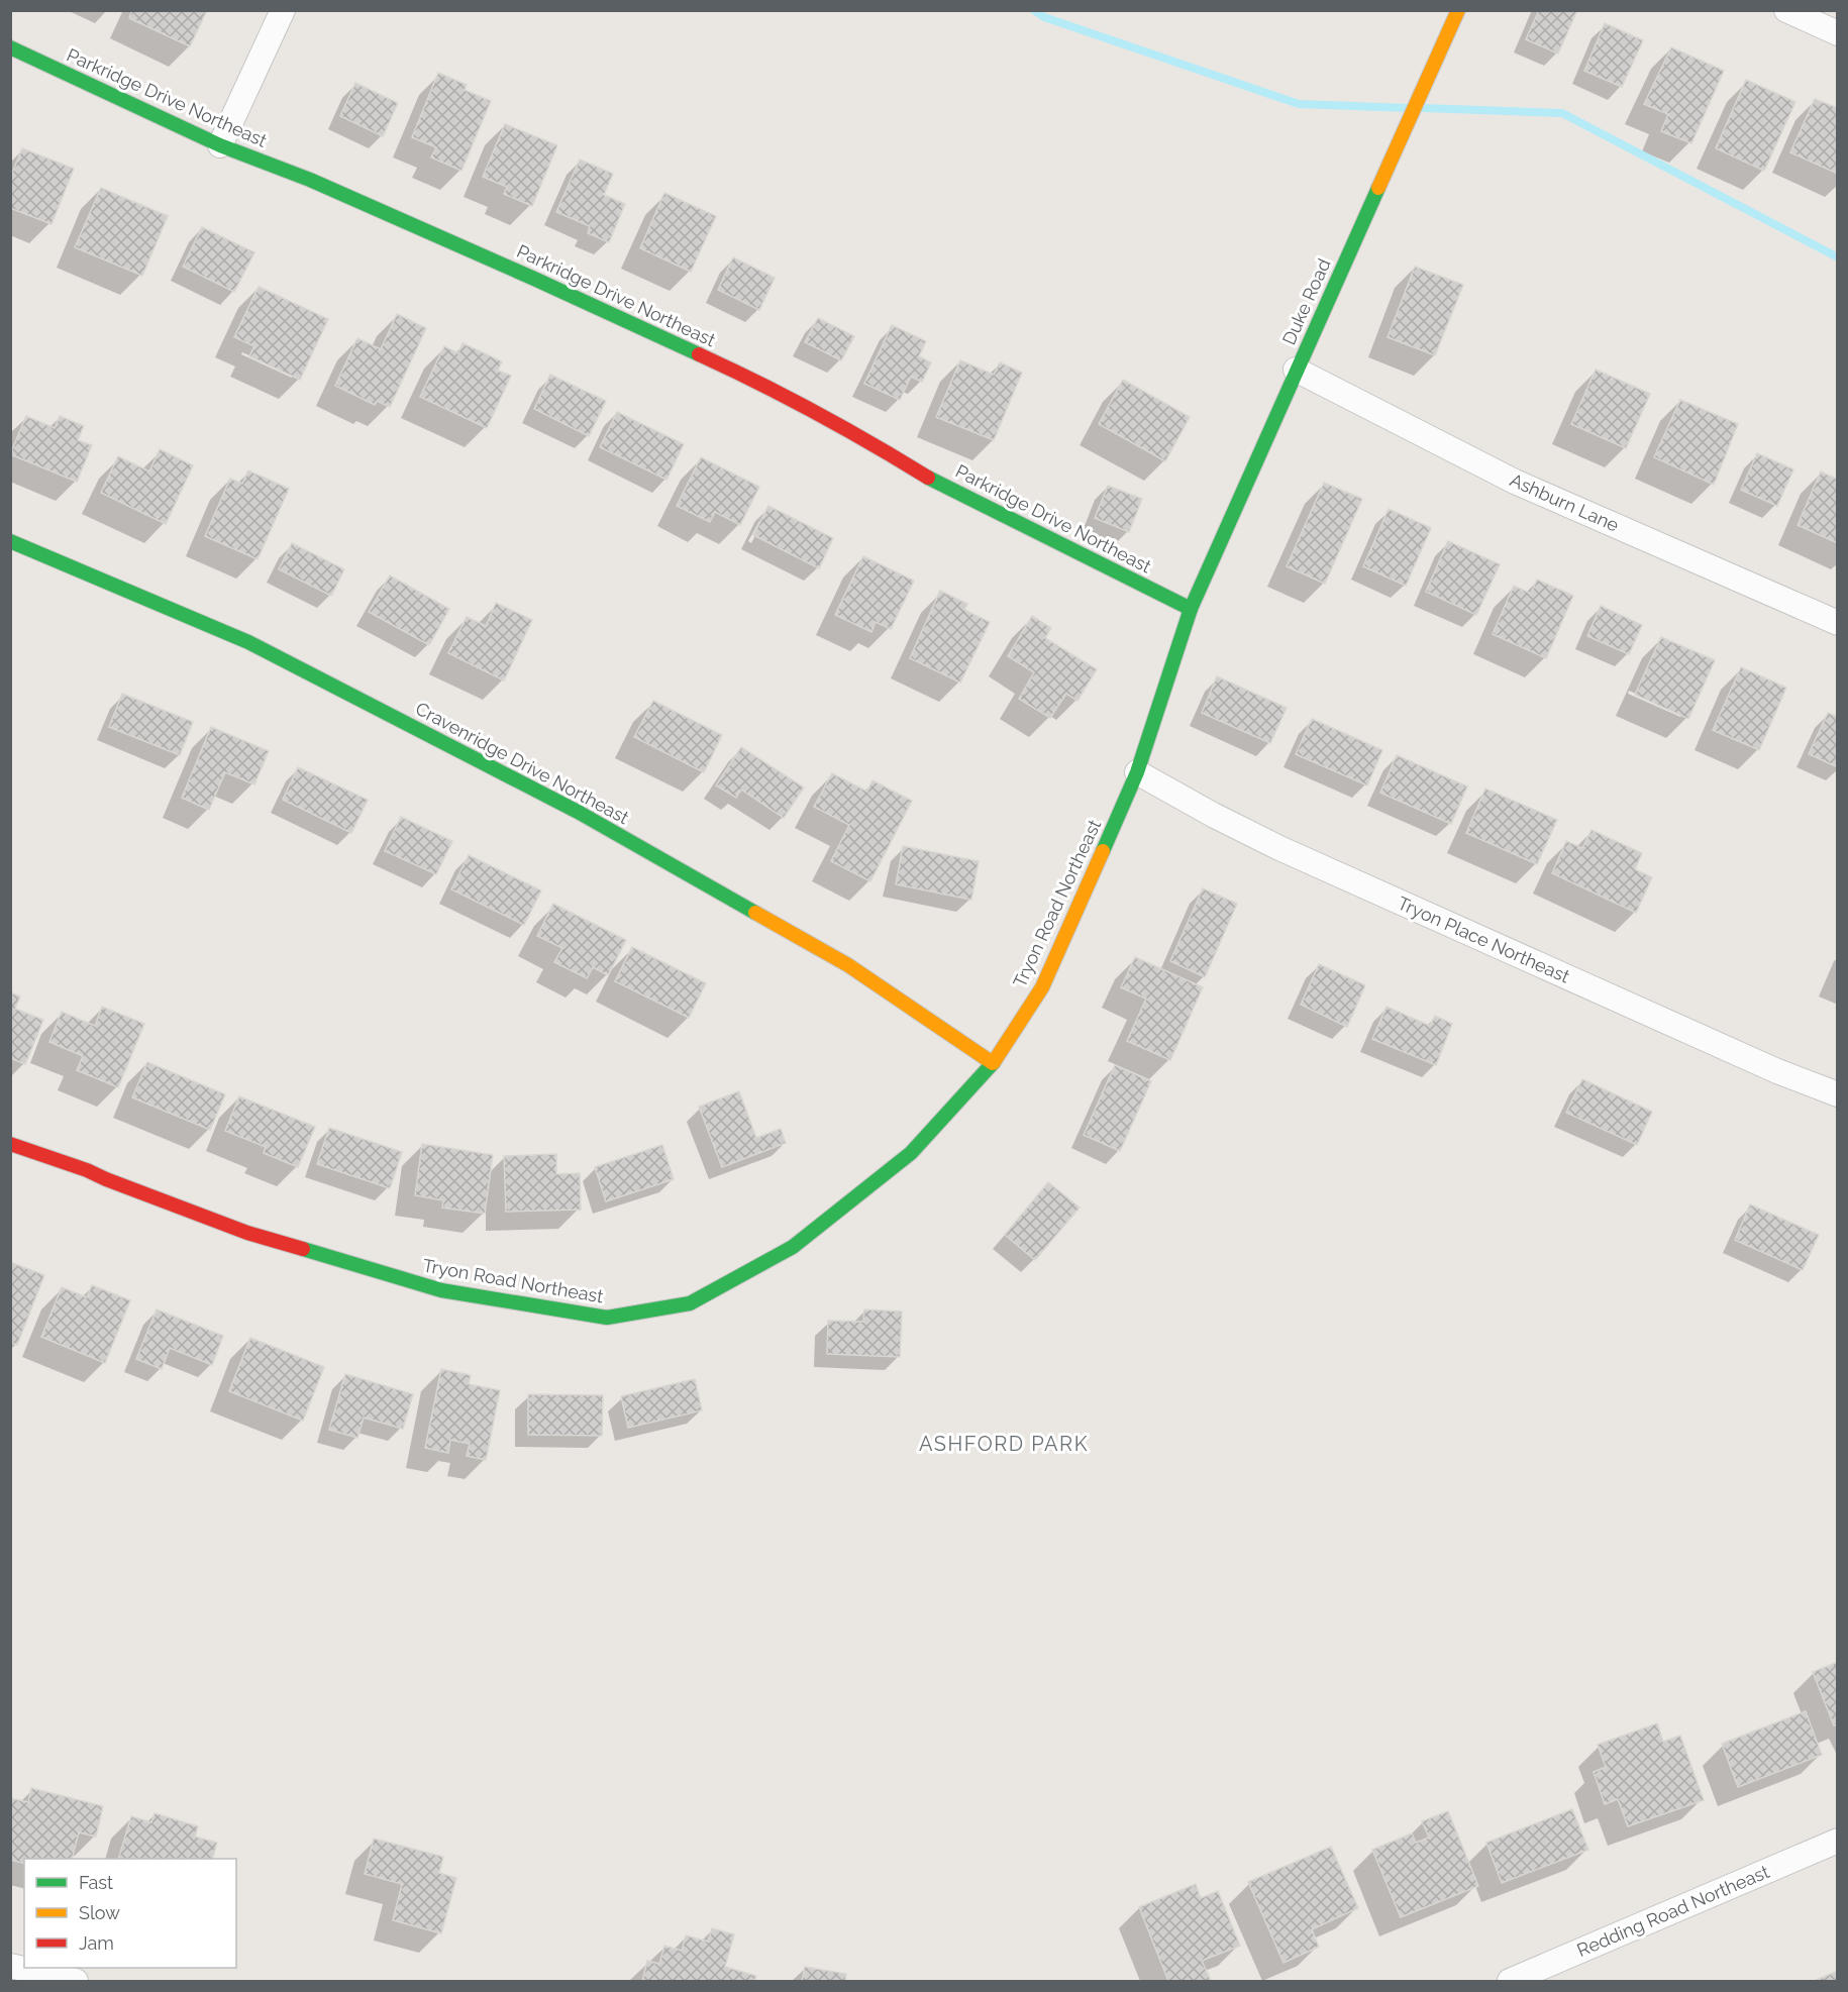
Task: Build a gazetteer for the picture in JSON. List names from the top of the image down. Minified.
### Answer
{"streets":{"street":["Parkridge Drive Northeast","Duke Road","Ashburn Lane","Cravenridge Drive Northeast","Tryon Road Northeast","Tryon Place Northeast","Redding Road Northeast"]},"crossings":[["Parkridge Drive Northeast","Duke Road"],["Parkridge Drive Northeast","Tryon Road Northeast"],["Duke Road","Ashburn Lane"],["Duke Road","Tryon Road Northeast"],["Cravenridge Drive Northeast","Tryon Road Northeast"],["Tryon Road Northeast","Tryon Place Northeast"]],"districts":["ASHFORD PARK"],"legend":["Fast","Slow","Jam"]}
